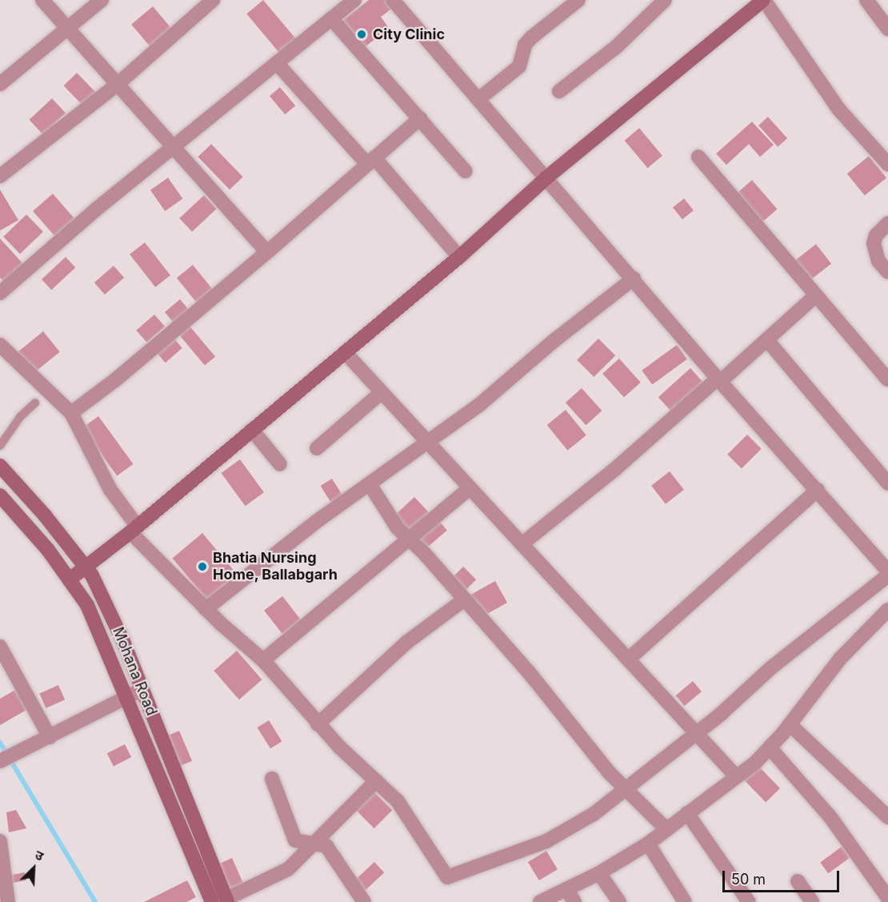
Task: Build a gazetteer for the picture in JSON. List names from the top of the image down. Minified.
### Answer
{"streets":{"street":["Mohana Road"]},"places":["City Clinic","Bhatia Nursing Home, Ballabgarh"],"scale_bar":"50 m","north":"top right"}
